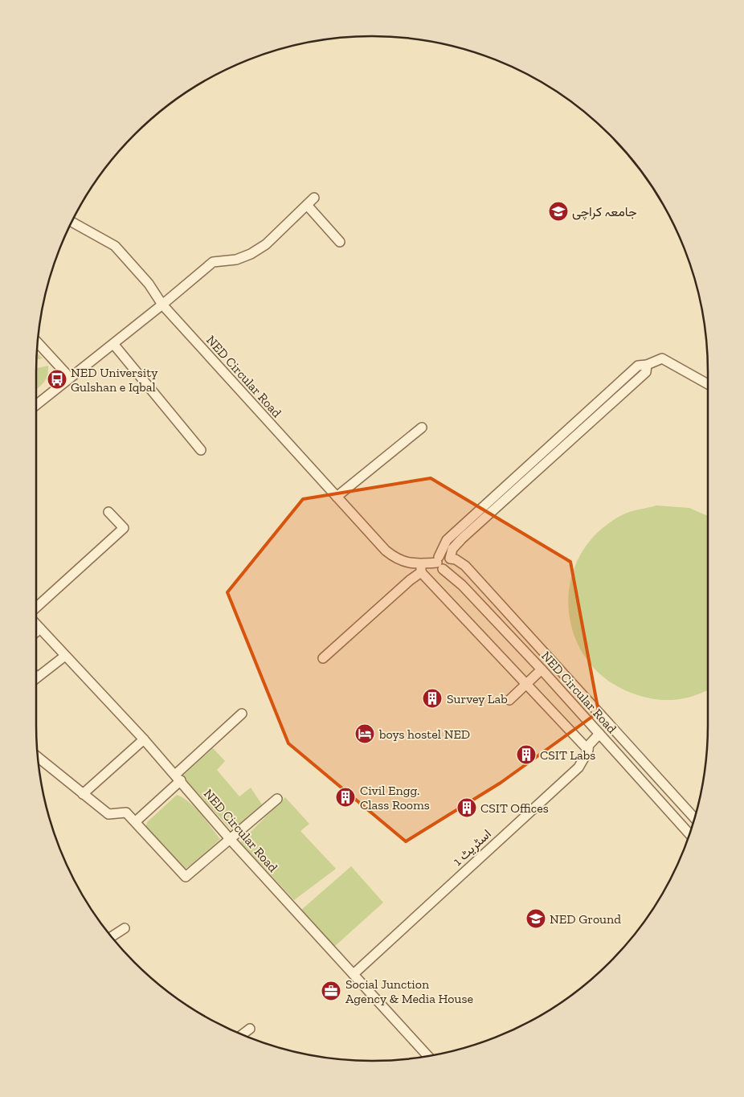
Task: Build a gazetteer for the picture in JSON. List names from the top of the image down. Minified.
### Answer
{"streets":{"street":["NED Circular Road","اسٹریٹ 1"]},"crossings":[["NED Circular Road","اسٹریٹ 1"]],"places":{"school or university":["جامعہ کراچی","NED Ground"],"bus stop":["NED University Gulshan e Iqbal"],"building":["Survey Lab","CSIT Labs","Civil Engg. Class Rooms","CSIT Offices"],"hotel":["boys hostel NED"],"office":["Social Junction Agency & Media House"]}}
